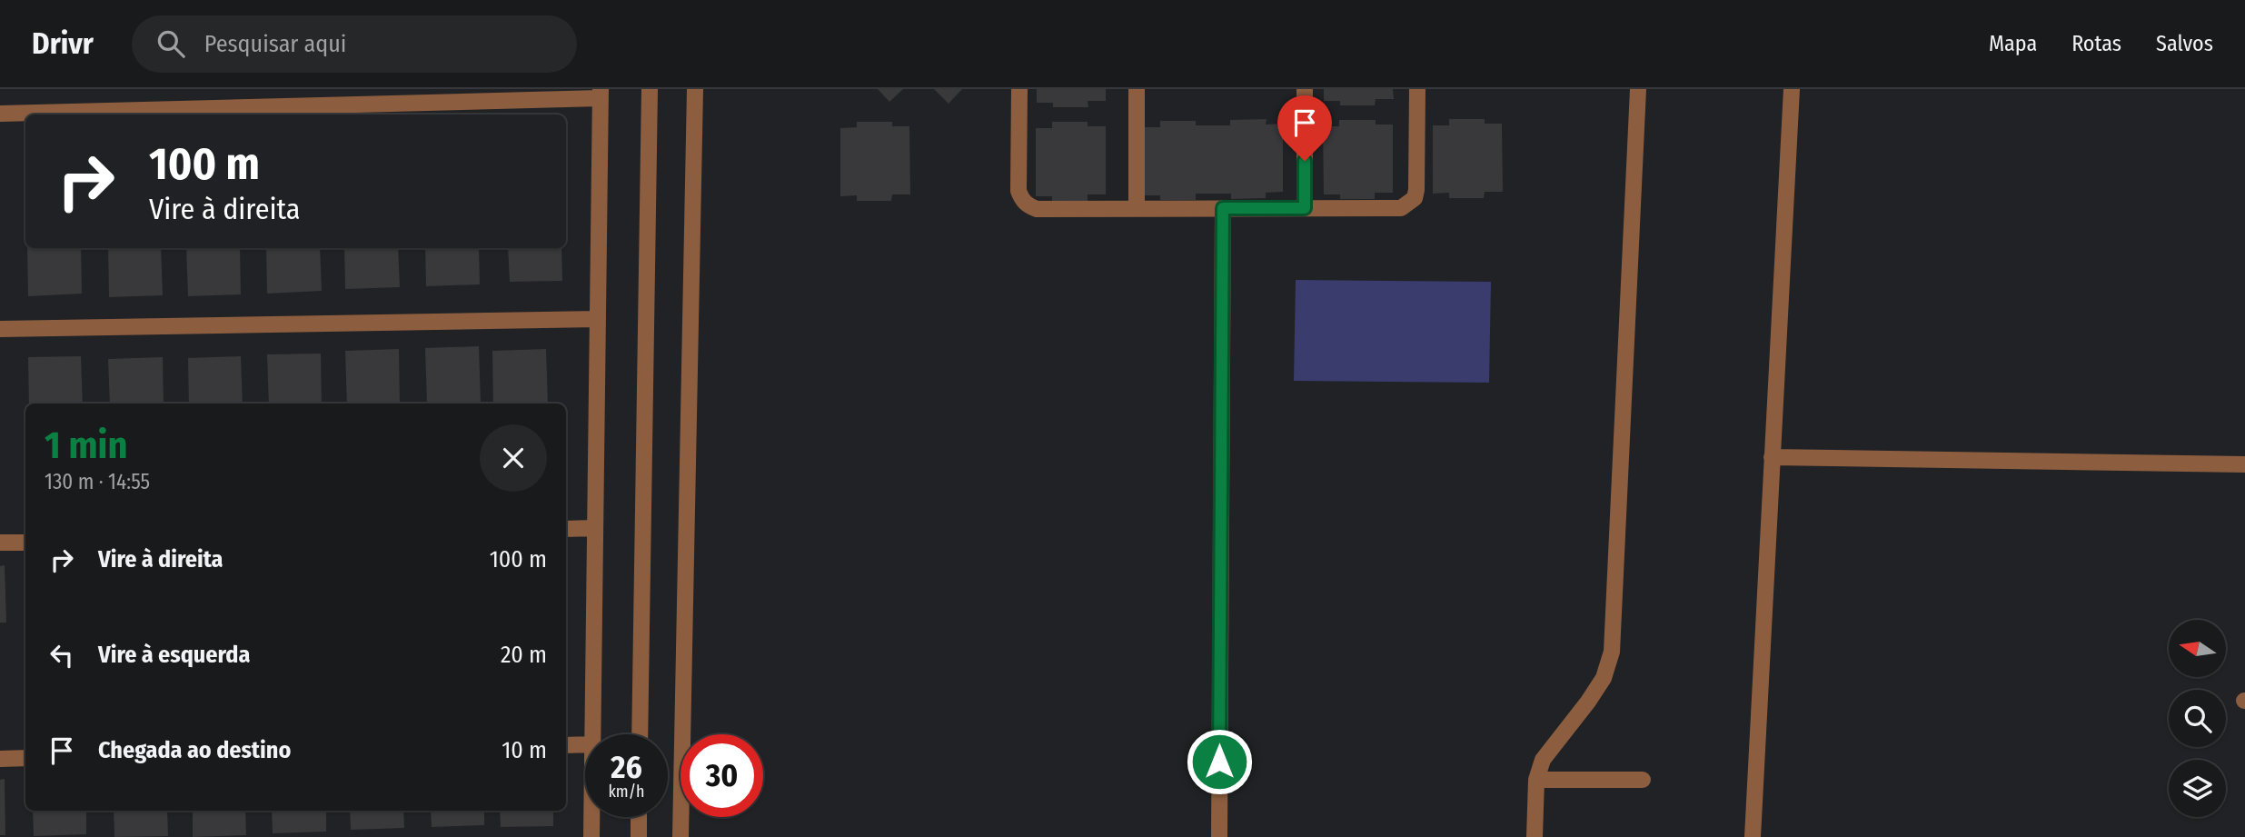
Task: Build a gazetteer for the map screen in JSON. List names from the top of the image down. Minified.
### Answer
{"north":"left","page":{"header":"Drivr","search":"Pesquisar aqui","nav":["Mapa","Rotas","Salvos"],"turn":["100 m","Vire à direita"],"heading":["1 min","130 m · 14:55"],"list":[{"name":"Vire à direita","value":"100 m"},{"name":"Vire à esquerda","value":"20 m"},{"name":"Chegada ao destino","value":"10 m"}],"speed":"26 km/h","limit":"30"}}
